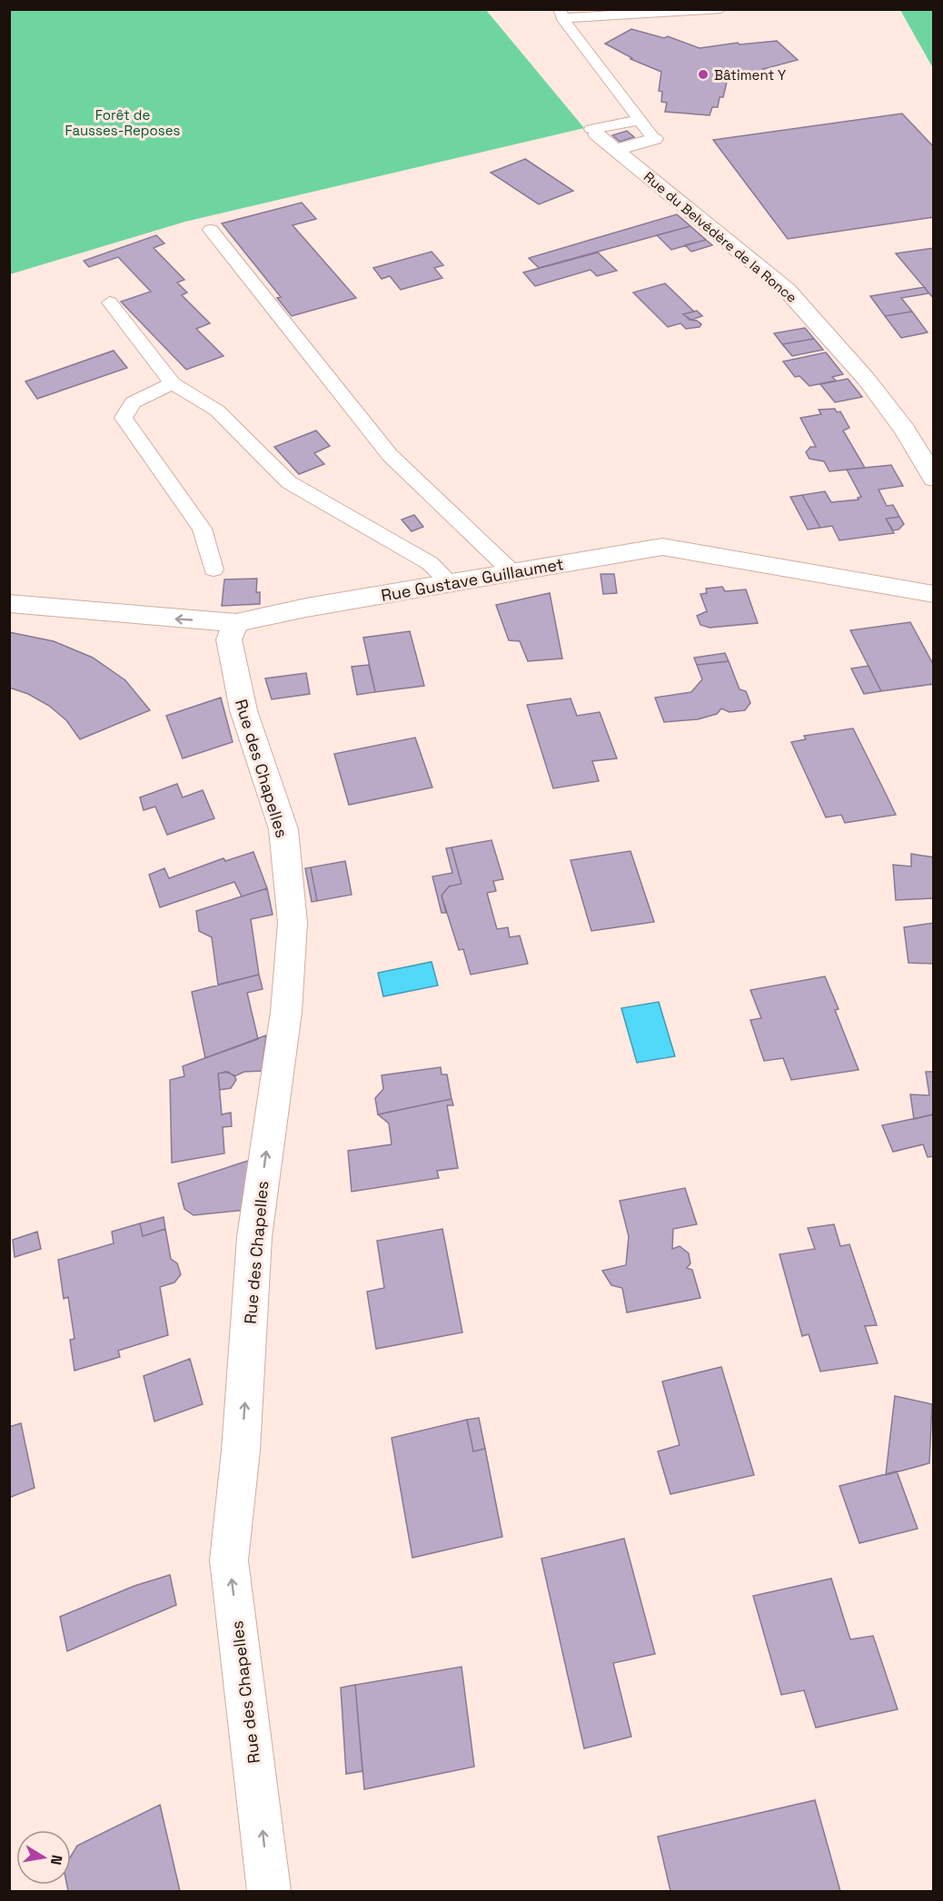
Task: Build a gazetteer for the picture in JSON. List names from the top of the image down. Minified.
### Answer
{"streets":{"street":["Rue du Belvédère de la Ronce","Rue Gustave Guillaumet","Rue des Chapelles"]},"crossings":[["Rue Gustave Guillaumet","Rue des Chapelles"]],"one_way":["Rue des Chapelles"],"parks":["Forêt de Fausses-Reposes"],"places":["Bâtiment Y"],"north":"right"}
